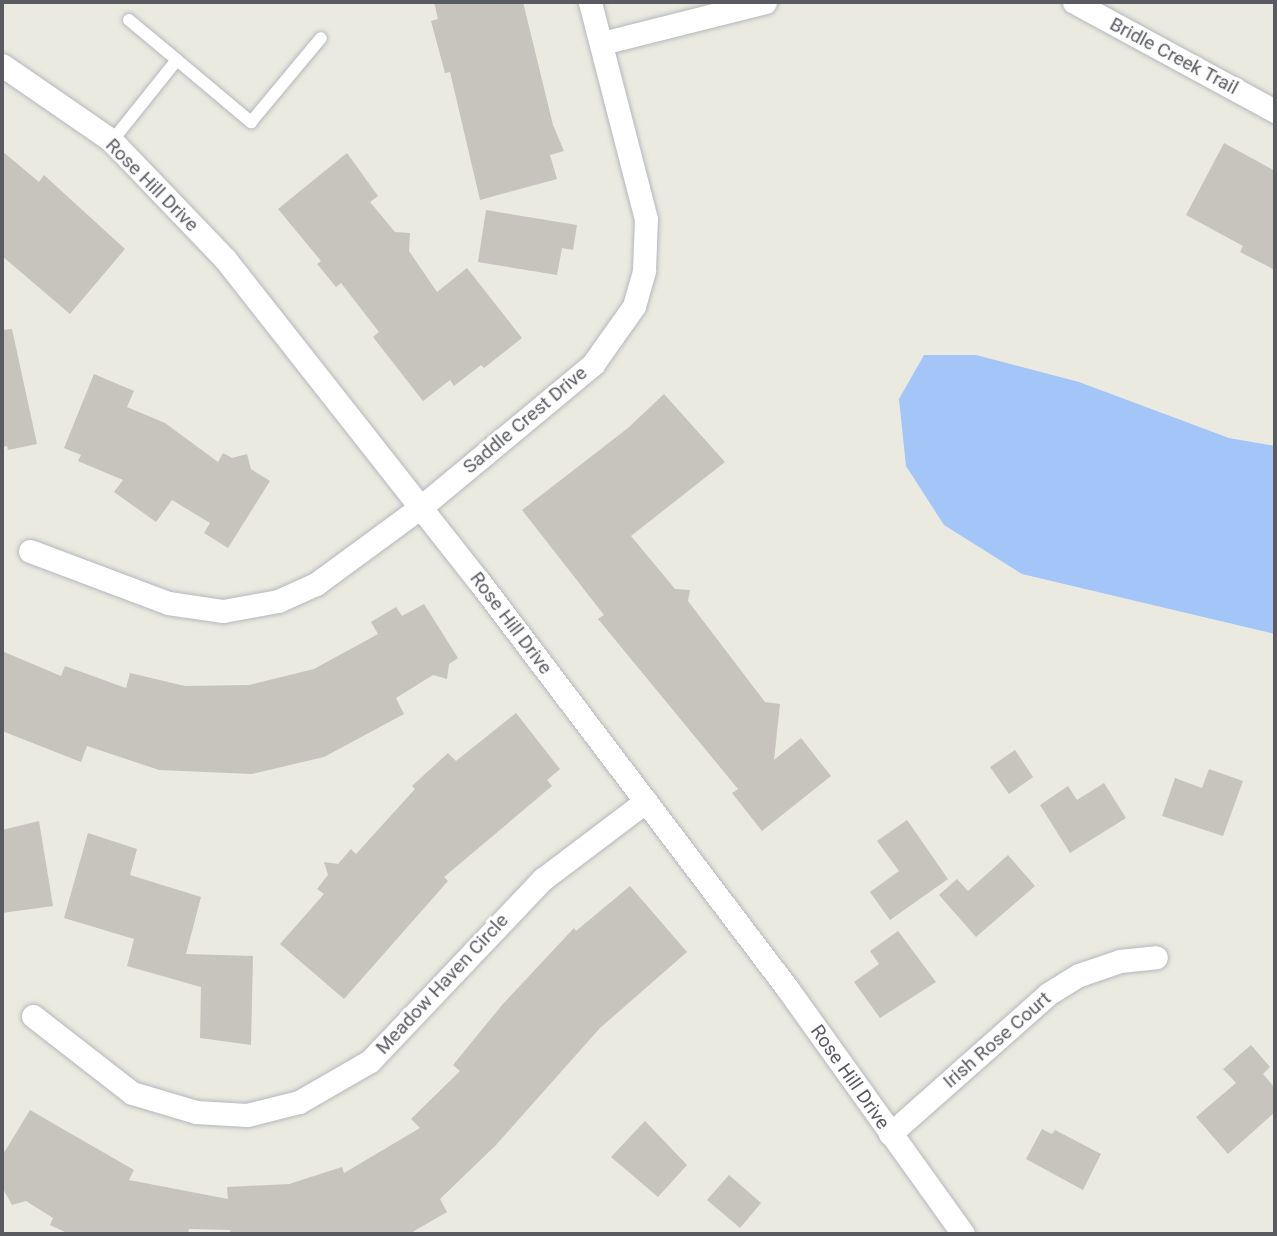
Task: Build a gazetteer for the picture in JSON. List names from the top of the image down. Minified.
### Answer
{"streets":{"street":["Bridle Creek Trail","Rose Hill Drive","Saddle Crest Drive","Meadow Haven Circle","Irish Rose Court"]},"crossings":[["Rose Hill Drive","Saddle Crest Drive"],["Rose Hill Drive","Meadow Haven Circle"],["Rose Hill Drive","Irish Rose Court"]]}
